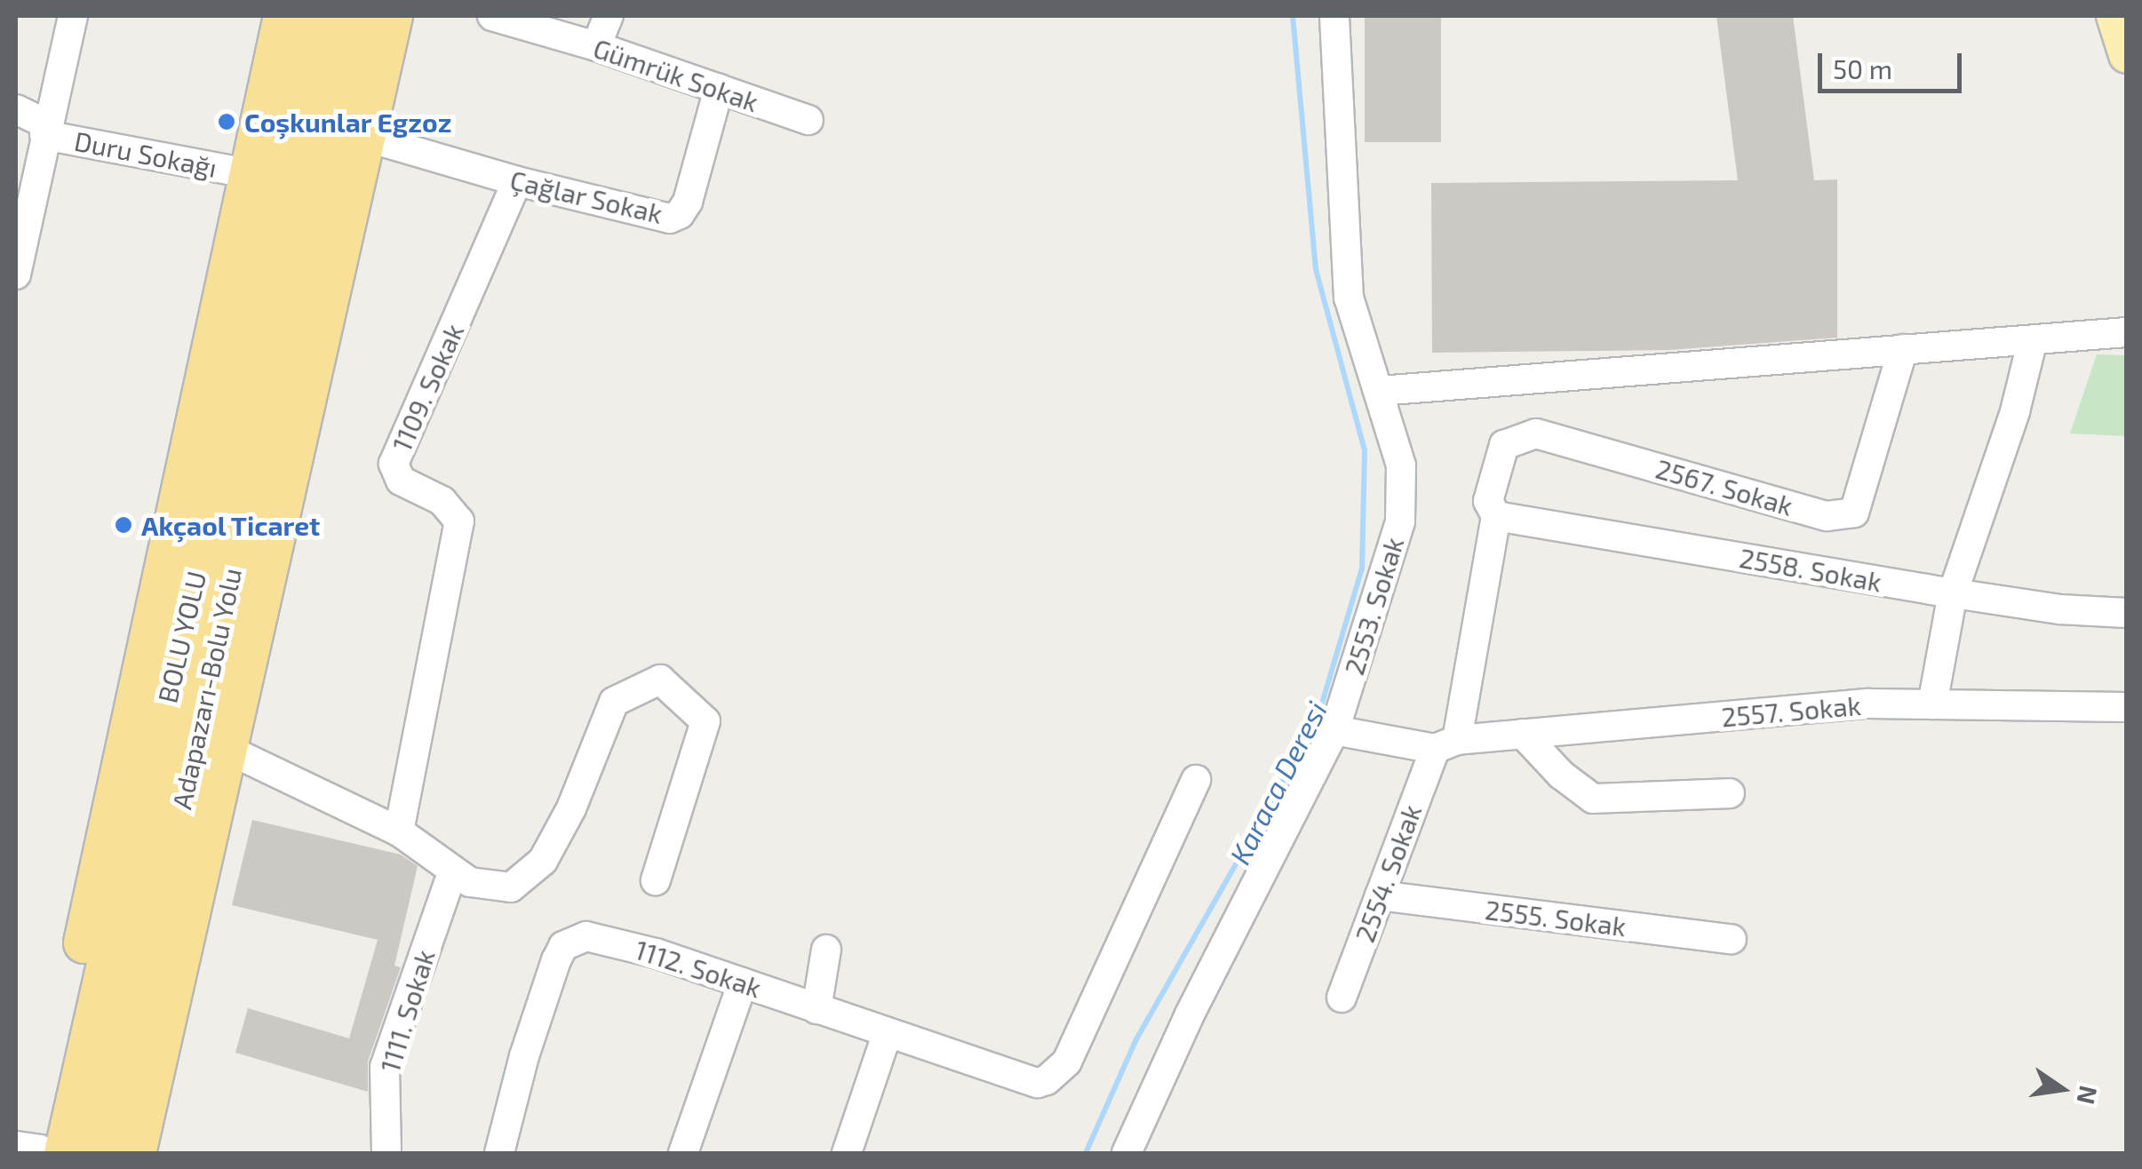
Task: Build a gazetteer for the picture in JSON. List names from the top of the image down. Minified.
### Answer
{"streets":{"highway":["BOLU YOLU","Adapazarı-Bolu Yolu"],"street":["Gümrük Sokak","Duru Sokağı","Çağlar Sokak","1109. Sokak","2567. Sokak","2558. Sokak","2553. Sokak","2557. Sokak","2554. Sokak","2555. Sokak","1112. Sokak","1111. Sokak"]},"crossings":[["Gümrük Sokak","Çağlar Sokak"],["Çağlar Sokak","1109. Sokak"],["2567. Sokak","2558. Sokak"],["2567. Sokak","2554. Sokak"],["2558. Sokak","2554. Sokak"],["2557. Sokak","2554. Sokak"],["2554. Sokak","2555. Sokak"]],"water":["Karaca Deresi"],"places":["Coşkunlar Egzoz","Akçaol Ticaret"],"scale_bar":"50 m","north":"right"}
